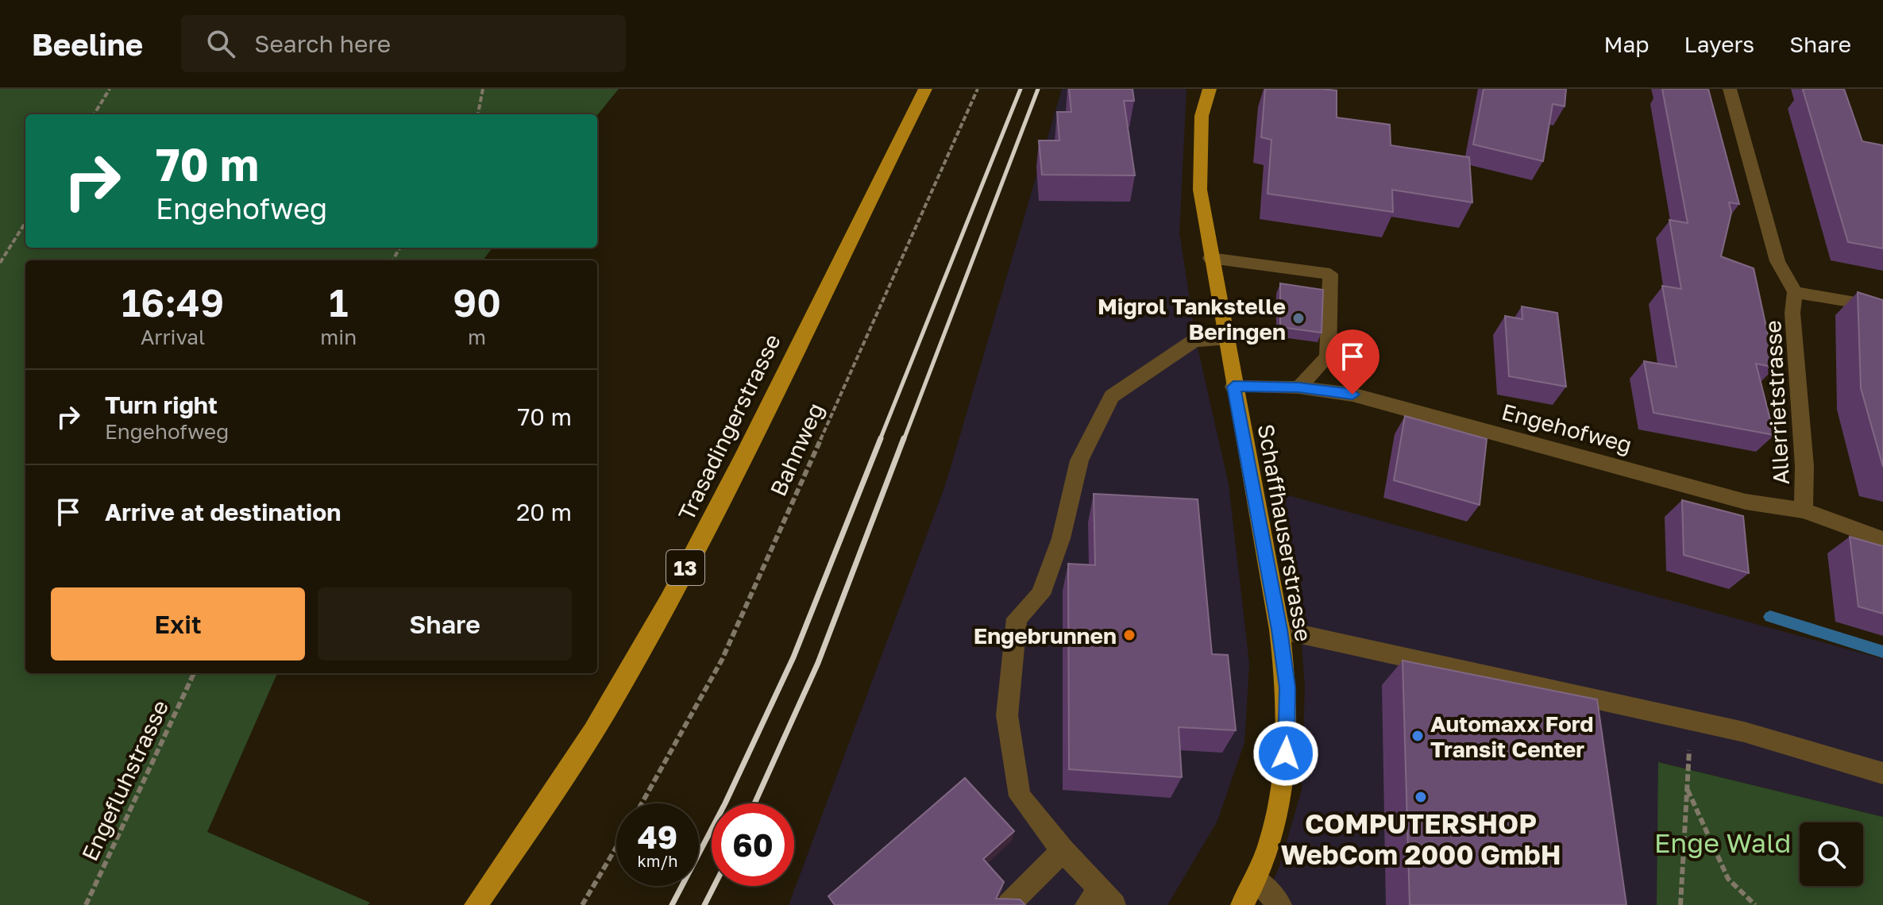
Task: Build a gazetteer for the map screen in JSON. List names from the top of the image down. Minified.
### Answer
{"streets":{"main road":["Trasadingerstrasse","Schaffhauserstrasse","13"],"street":["Allerrietstrasse","Engehofweg"],"path":["Bahnweg","Engefluhstrasse"]},"crossings":[["Allerrietstrasse","Engehofweg"],["Engehofweg","Schaffhauserstrasse"]],"parks":["Enge Wald"],"places":["Migrol Tankstelle Beringen","Engebrunnen","Automaxx Ford Transit Center","COMPUTERSHOP WebCom 2000 GmbH"],"page":{"header":"Beeline","search":"Search here","nav":["Map","Layers","Share"],"turn":["70 m","Engehofweg"],"eta":["16:49","Arrival","1","min","90","m"],"list":[{"name":"Turn right","note":"Engehofweg","value":"70 m"},{"name":"Arrive at destination","value":"20 m"}],"buttons":["Exit","Share"],"speed":"49 km/h","limit":"60"}}
